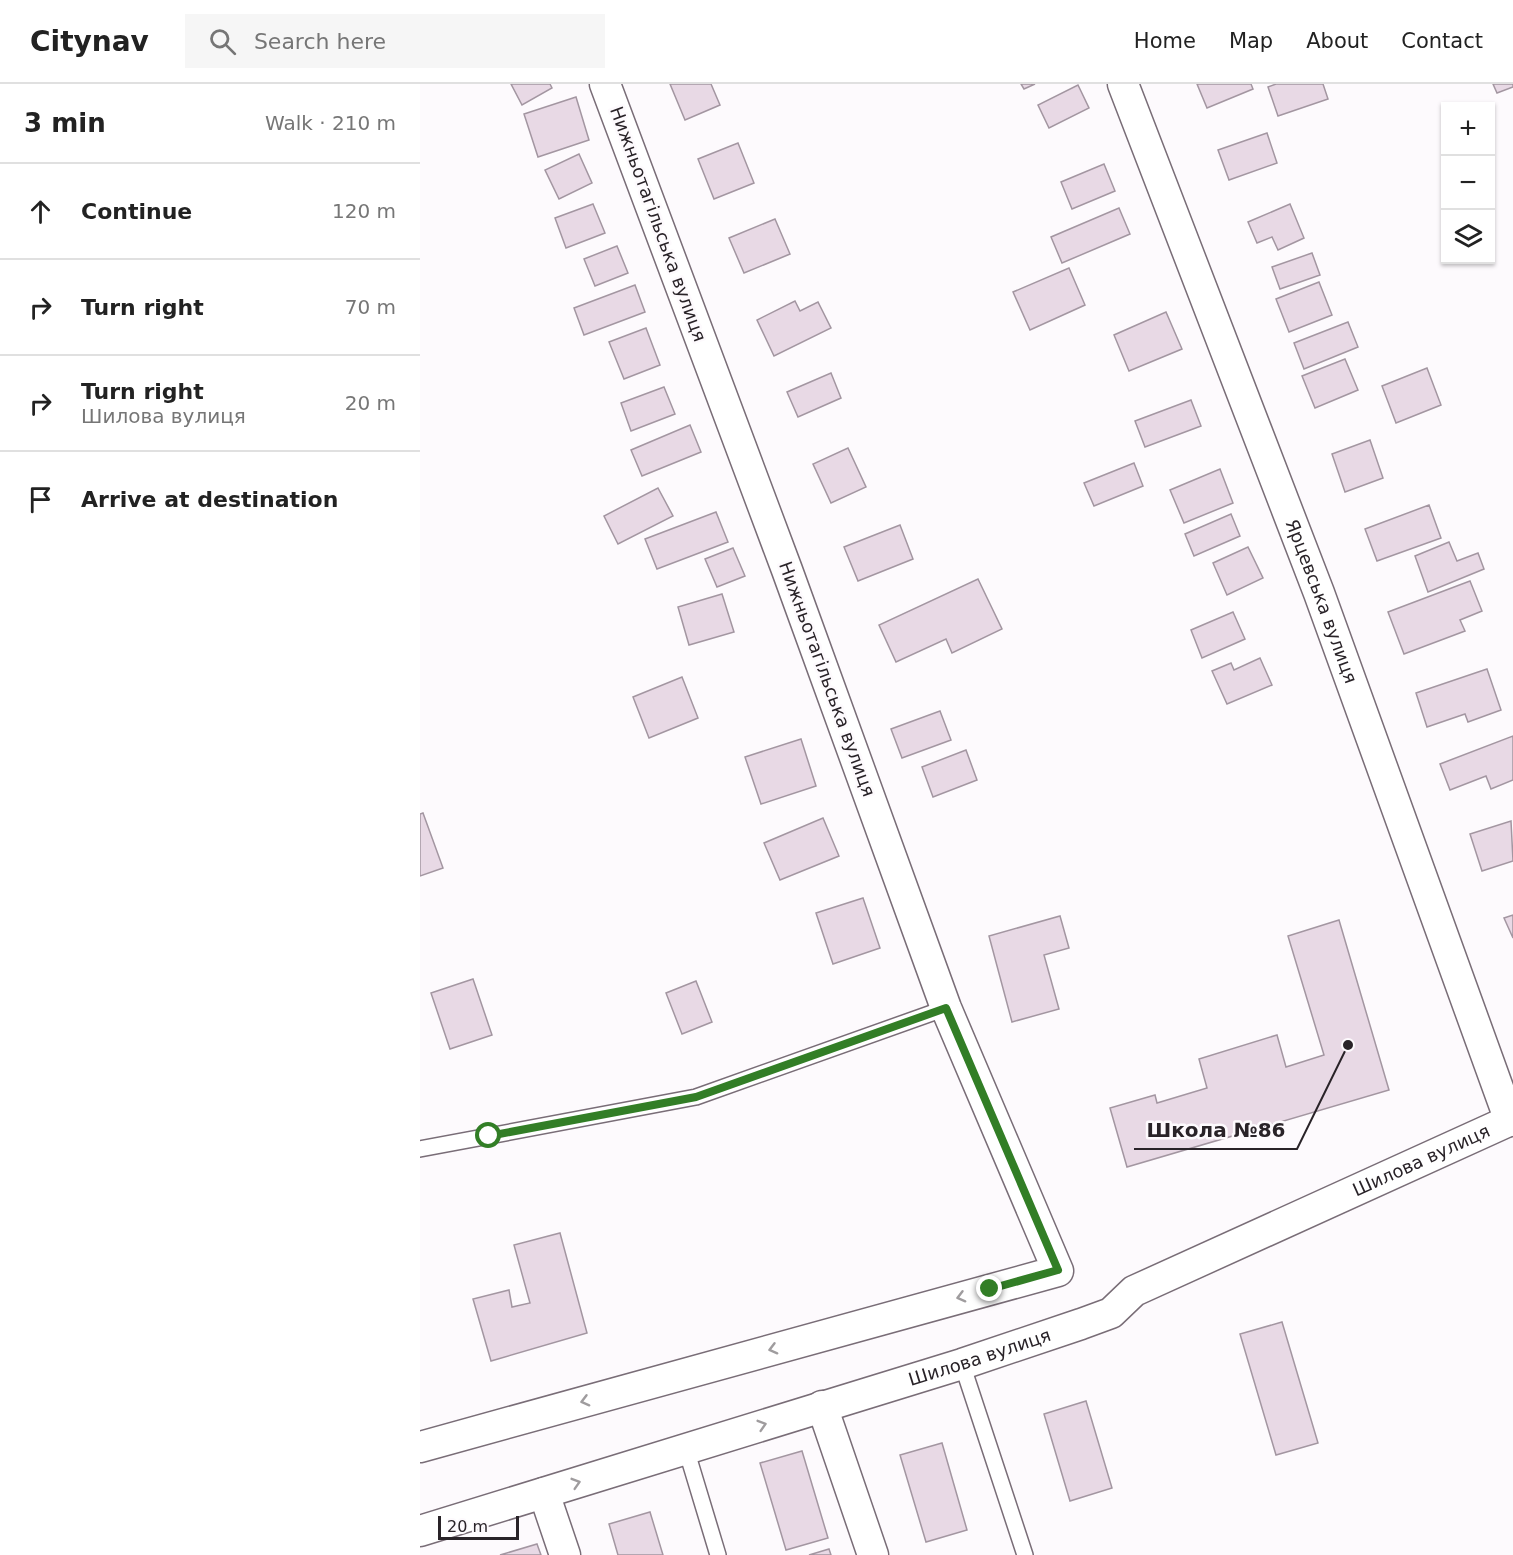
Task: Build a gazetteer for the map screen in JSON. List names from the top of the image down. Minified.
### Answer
{"streets":{"street":["Нижньотагільська вулиця","Ярцевська вулиця","Шилова вулиця"]},"crossings":[["Ярцевська вулиця","Шилова вулиця"]],"places":["Школа №86"],"scale_bar":"20 m","page":{"header":"Citynav","search":"Search here","nav":["Home","Map","About","Contact"],"heading":["3 min","Walk · 210 m"],"map_buttons":["+","−"],"list":[["Continue","120 m"],["Turn right","70 m"],["Turn right","Шилова вулиця","20 m"],"Arrive at destination"],"scale":"20 m"}}
